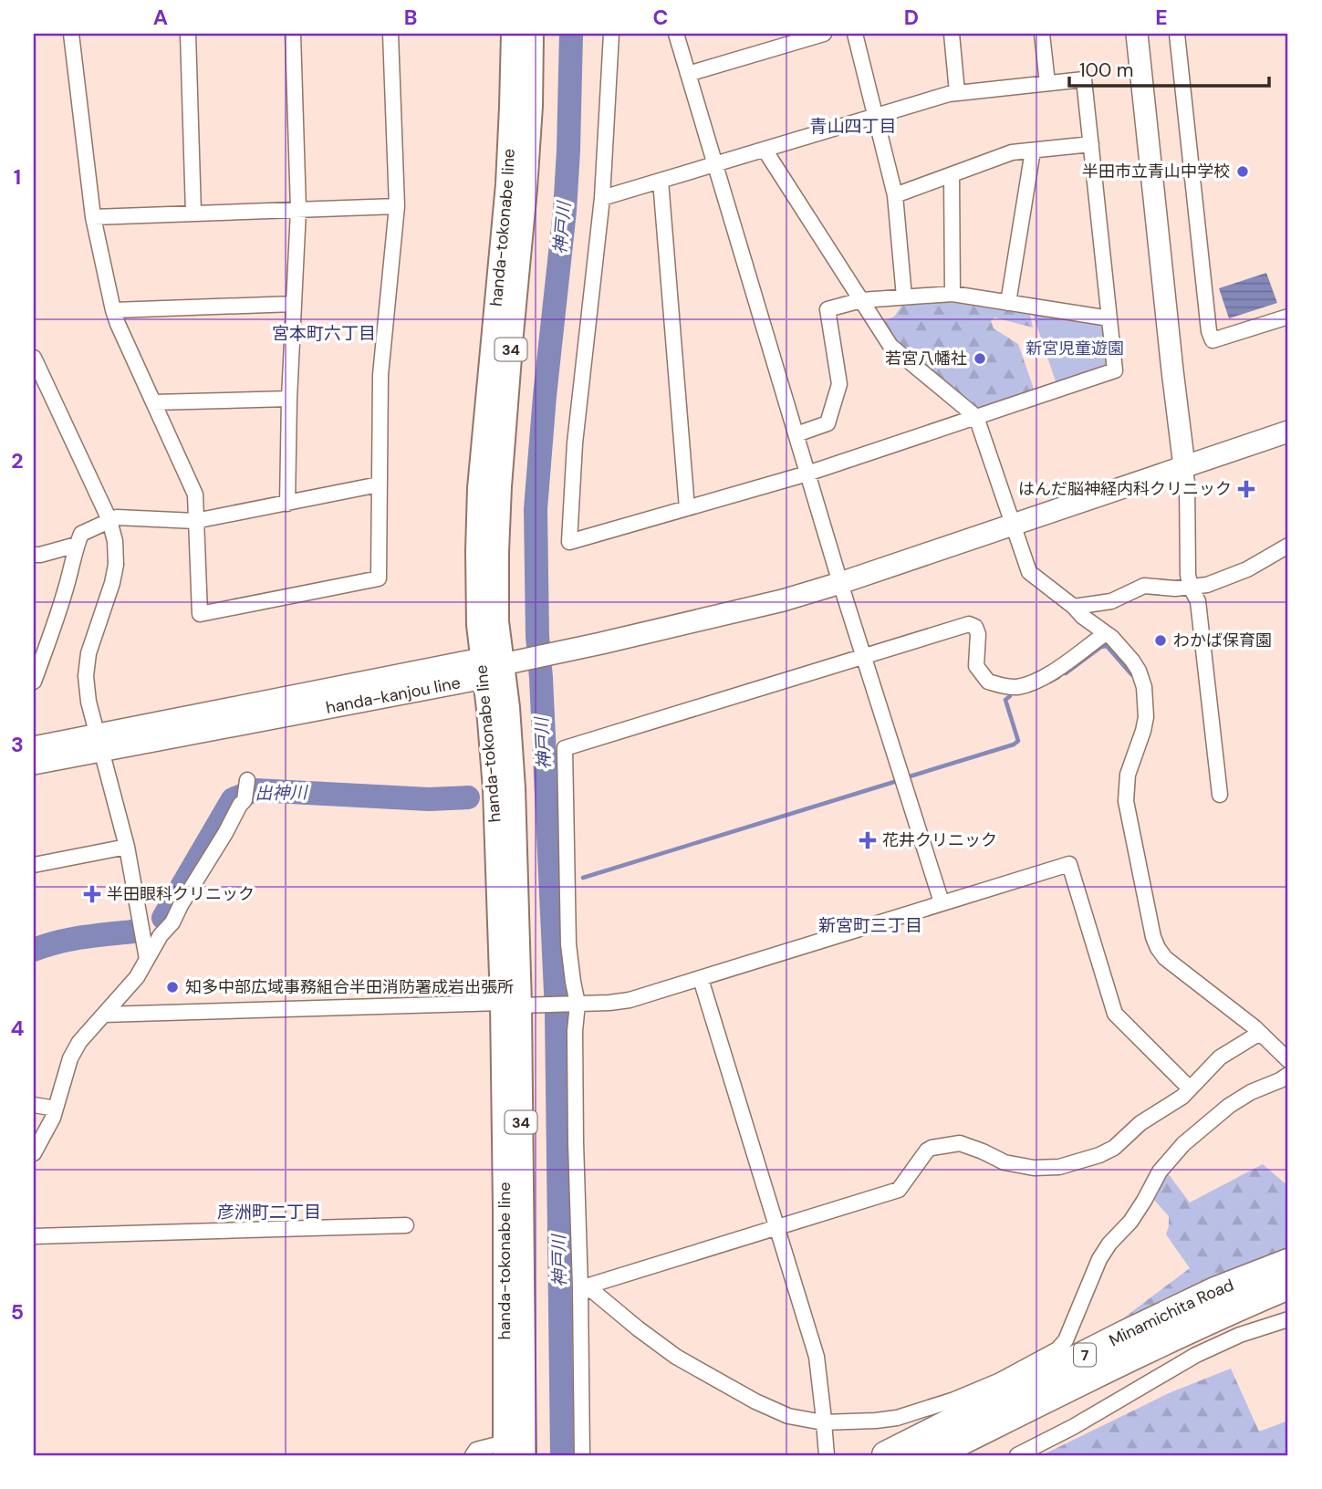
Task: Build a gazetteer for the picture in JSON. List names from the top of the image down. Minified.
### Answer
{"streets":{"highway":["Minamichita Road","7"],"main road":["handa-tokonabe line","34"],"street":["handa-kanjou line"]},"crossings":[["handa-tokonabe line","handa-kanjou line"]],"districts":["青山四丁目","宮本町六丁目","新宮町三丁目","彦洲町二丁目"],"water":["神戸川","出神川"],"parks":["新宮児童遊園"],"places":{"other":["半田市立青山中学校","若宮八幡社","わかば保育園","知多中部広域事務組合半田消防署成岩出張所"],"health":["はんだ脳神経内科クリニック","花井クリニック","半田眼科クリニック"]},"scale_bar":"100 m","grid":{"columns":["A","B","C","D","E"],"rows":["1","2","3","4","5"]}}
